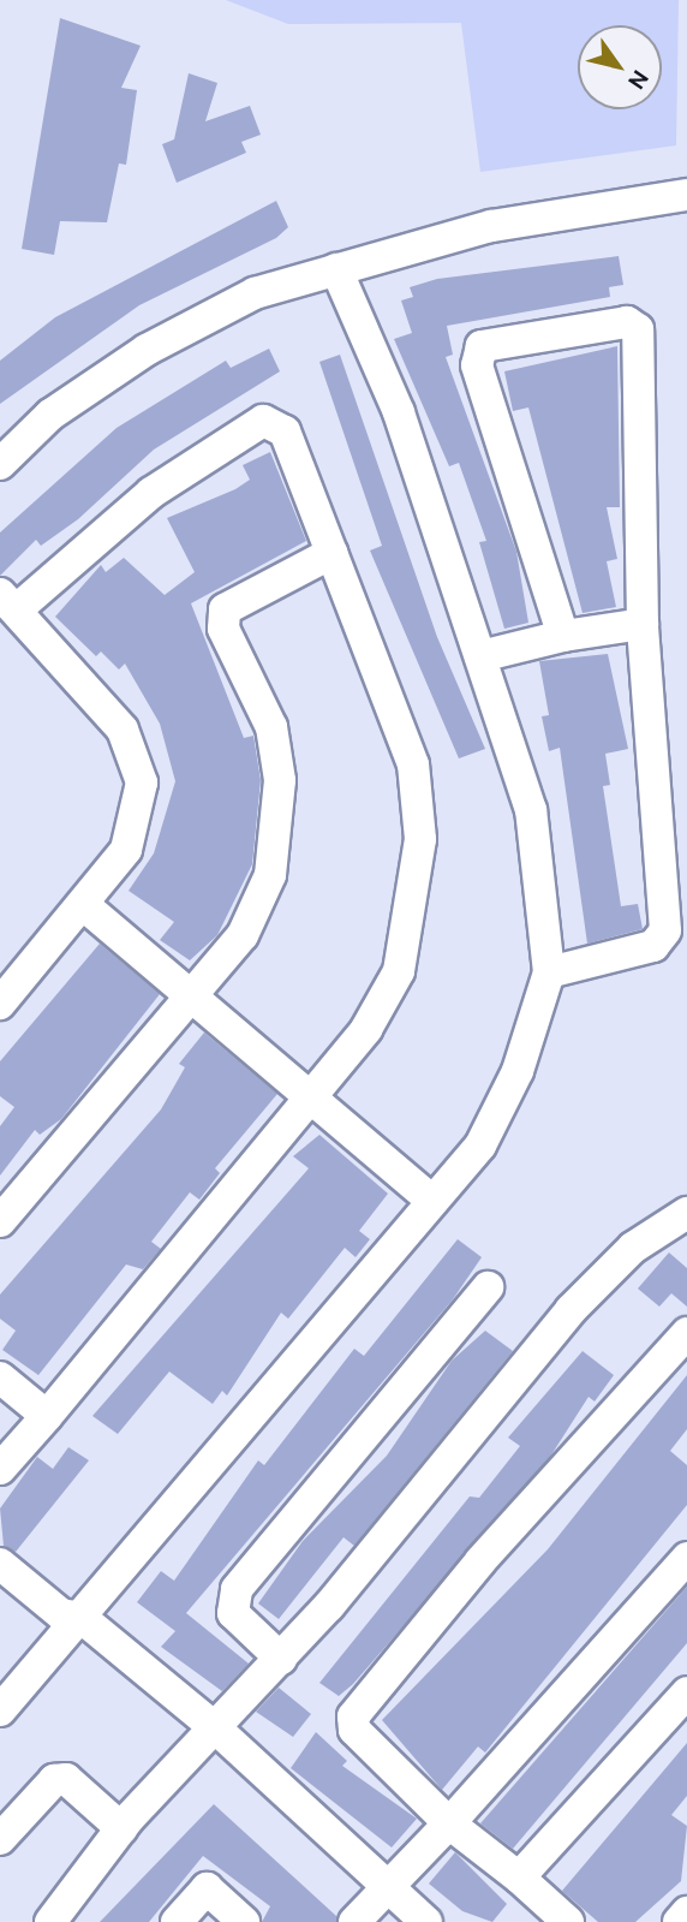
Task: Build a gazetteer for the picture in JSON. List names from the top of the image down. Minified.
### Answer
{"north":"bottom right"}
